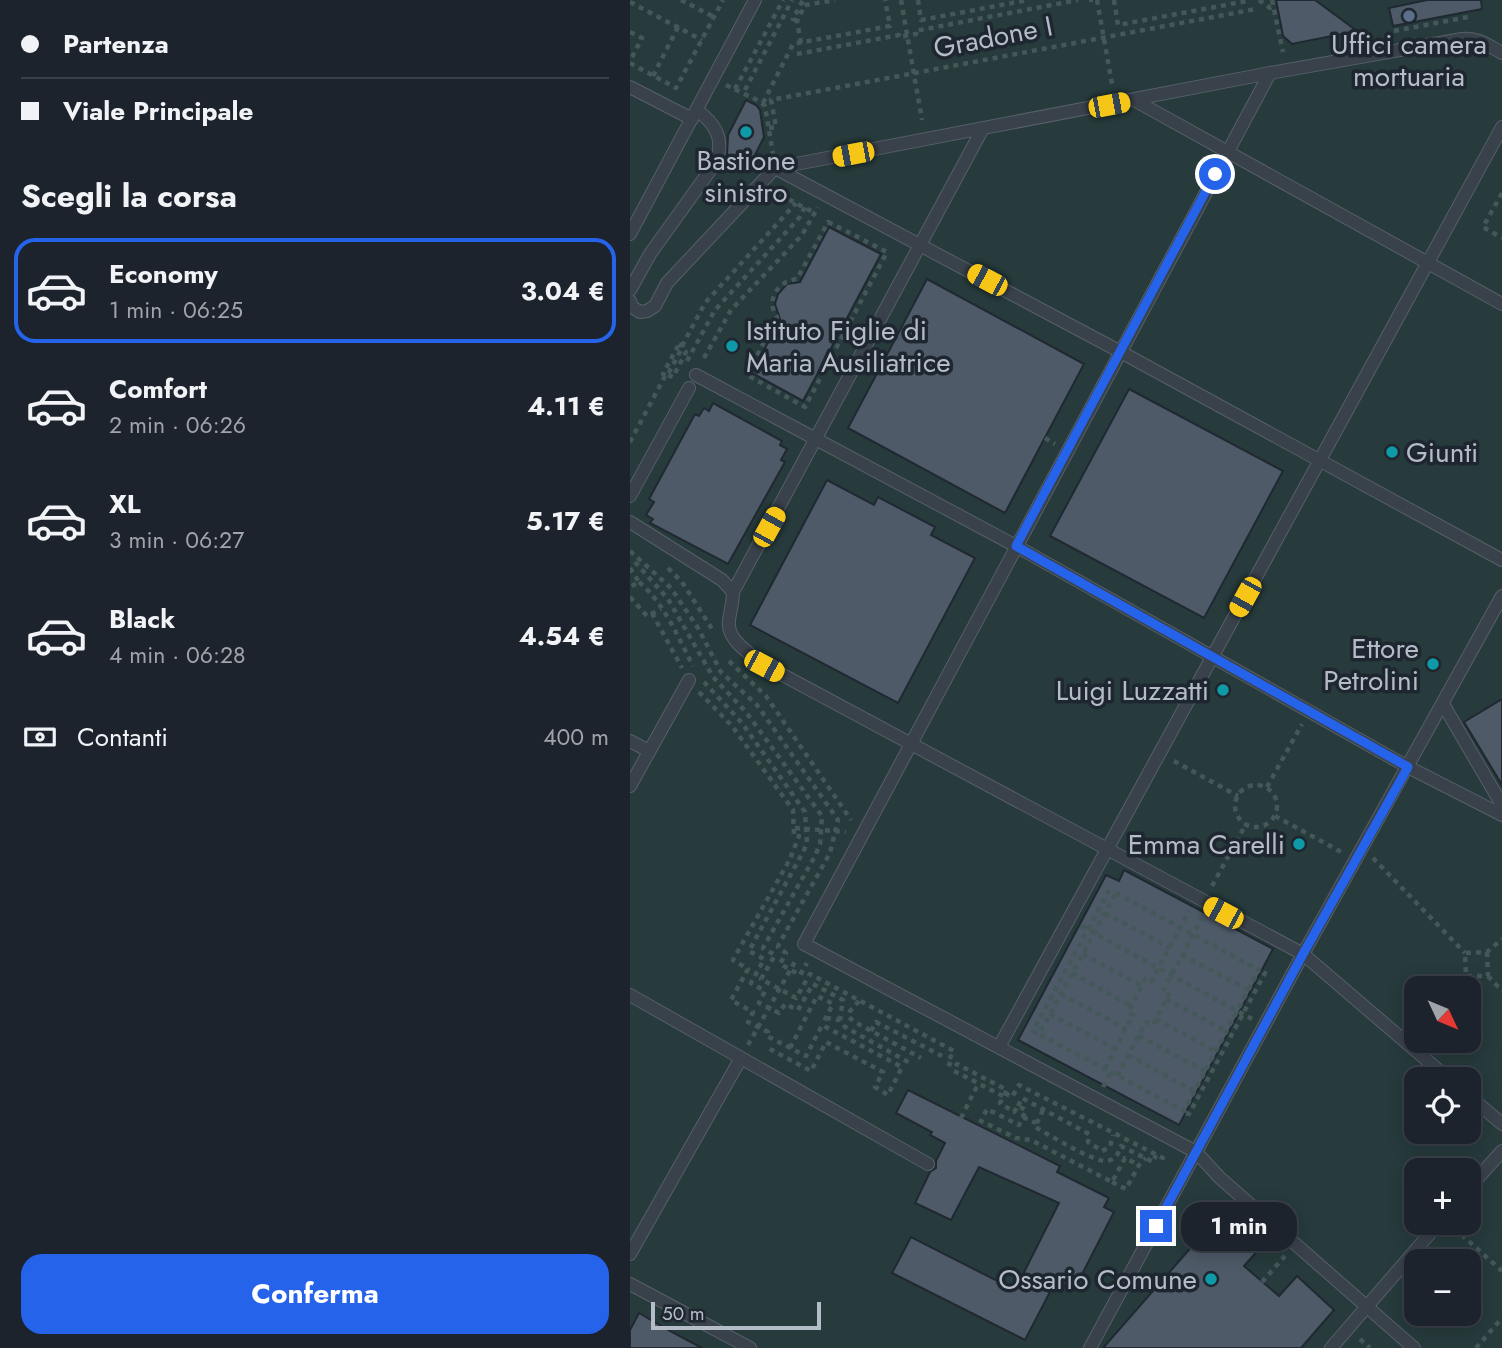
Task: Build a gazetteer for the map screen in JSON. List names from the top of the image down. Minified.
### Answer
{"streets":{"path":["Gradone I"]},"places":["Uffici camera mortuaria","Bastione sinistro","Istituto Figlie di Maria Ausiliatrice","Giunti","Ettore Petrolini","Luigi Luzzatti","Emma Carelli","Ossario Comune"],"scale_bar":"50 m","north":"bottom right","page":{"banner":["Partenza","Viale Principale"],"heading":"Scegli la corsa","list":[{"name":"Economy","note":"1 min · 06:25","value":"3.04 €"},{"name":"Comfort","note":"2 min · 06:26","value":"4.11 €"},{"name":"XL","note":"3 min · 06:27","value":"5.17 €"},{"name":"Black","note":"4 min · 06:28","value":"4.54 €"}],"pay":["Contanti","400 m"],"map_buttons":["+","−"],"bubble":"1 min","buttons":"Conferma","scale":"50 m"}}
